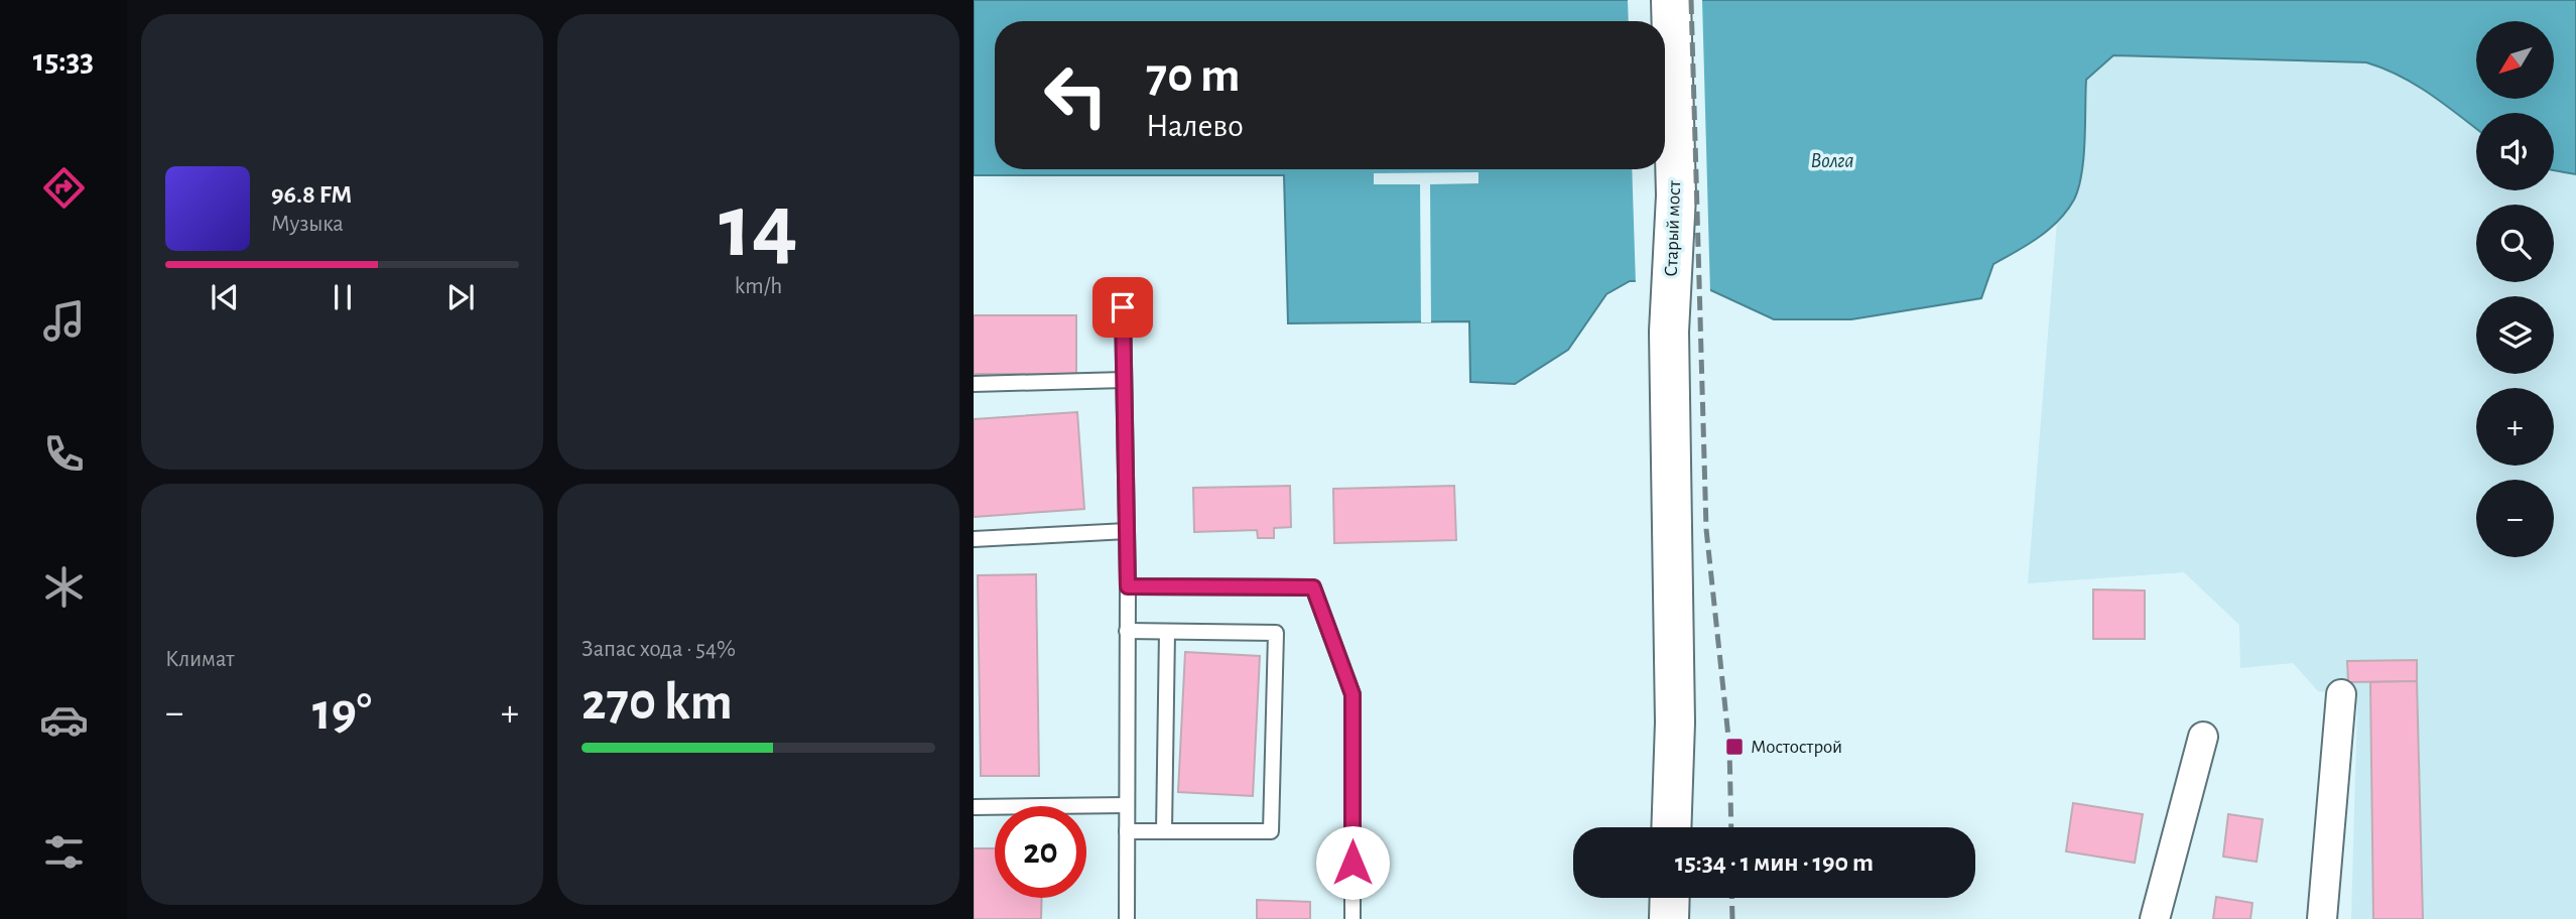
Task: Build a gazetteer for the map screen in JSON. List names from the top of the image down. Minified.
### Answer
{"streets":{"main road":["Старый мост"]},"water":["Волга"],"places":{"transit":["Мостострой"]},"north":"bottom left","page":{"tabs":"15:33","tile":[["14","km/h"],"Климат",["Запас хода · 54%","270 km"]],"map_buttons":["+","−"],"turn":["70 m","Налево"],"song":["96.8 FM","Музыка"],"heat":["−","19°","+"],"limit":"20","trip":"15:34 · 1 мин · 190 m"}}
